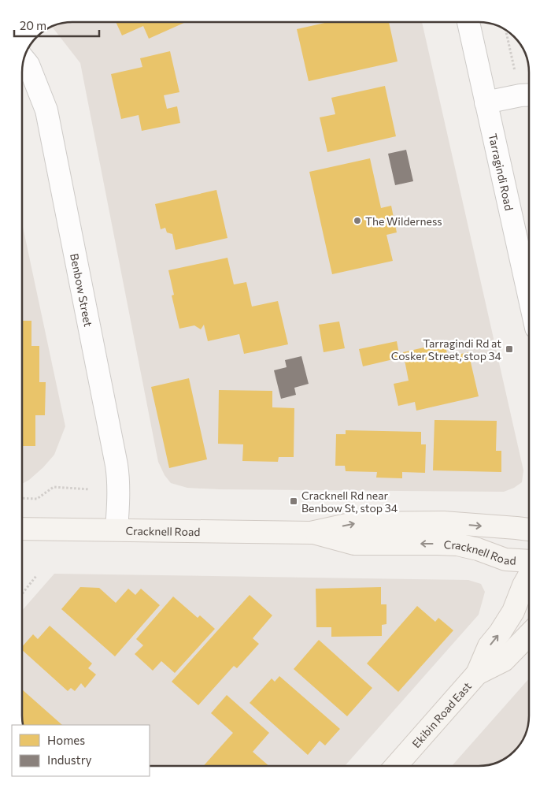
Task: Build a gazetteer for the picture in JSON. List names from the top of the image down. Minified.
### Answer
{"streets":{"street":["Tarragindi Road","Benbow Street","Cracknell Road","Ekibin Road East"]},"crossings":[["Benbow Street","Cracknell Road"]],"one_way":["Ekibin Road East"],"places":{"other":["The Wilderness"],"transit":["Tarragindi Rd at Cosker Street, stop 34","Cracknell Rd near Benbow St, stop 34"]},"legend":["Homes","Industry"],"scale_bar":"20 m"}
